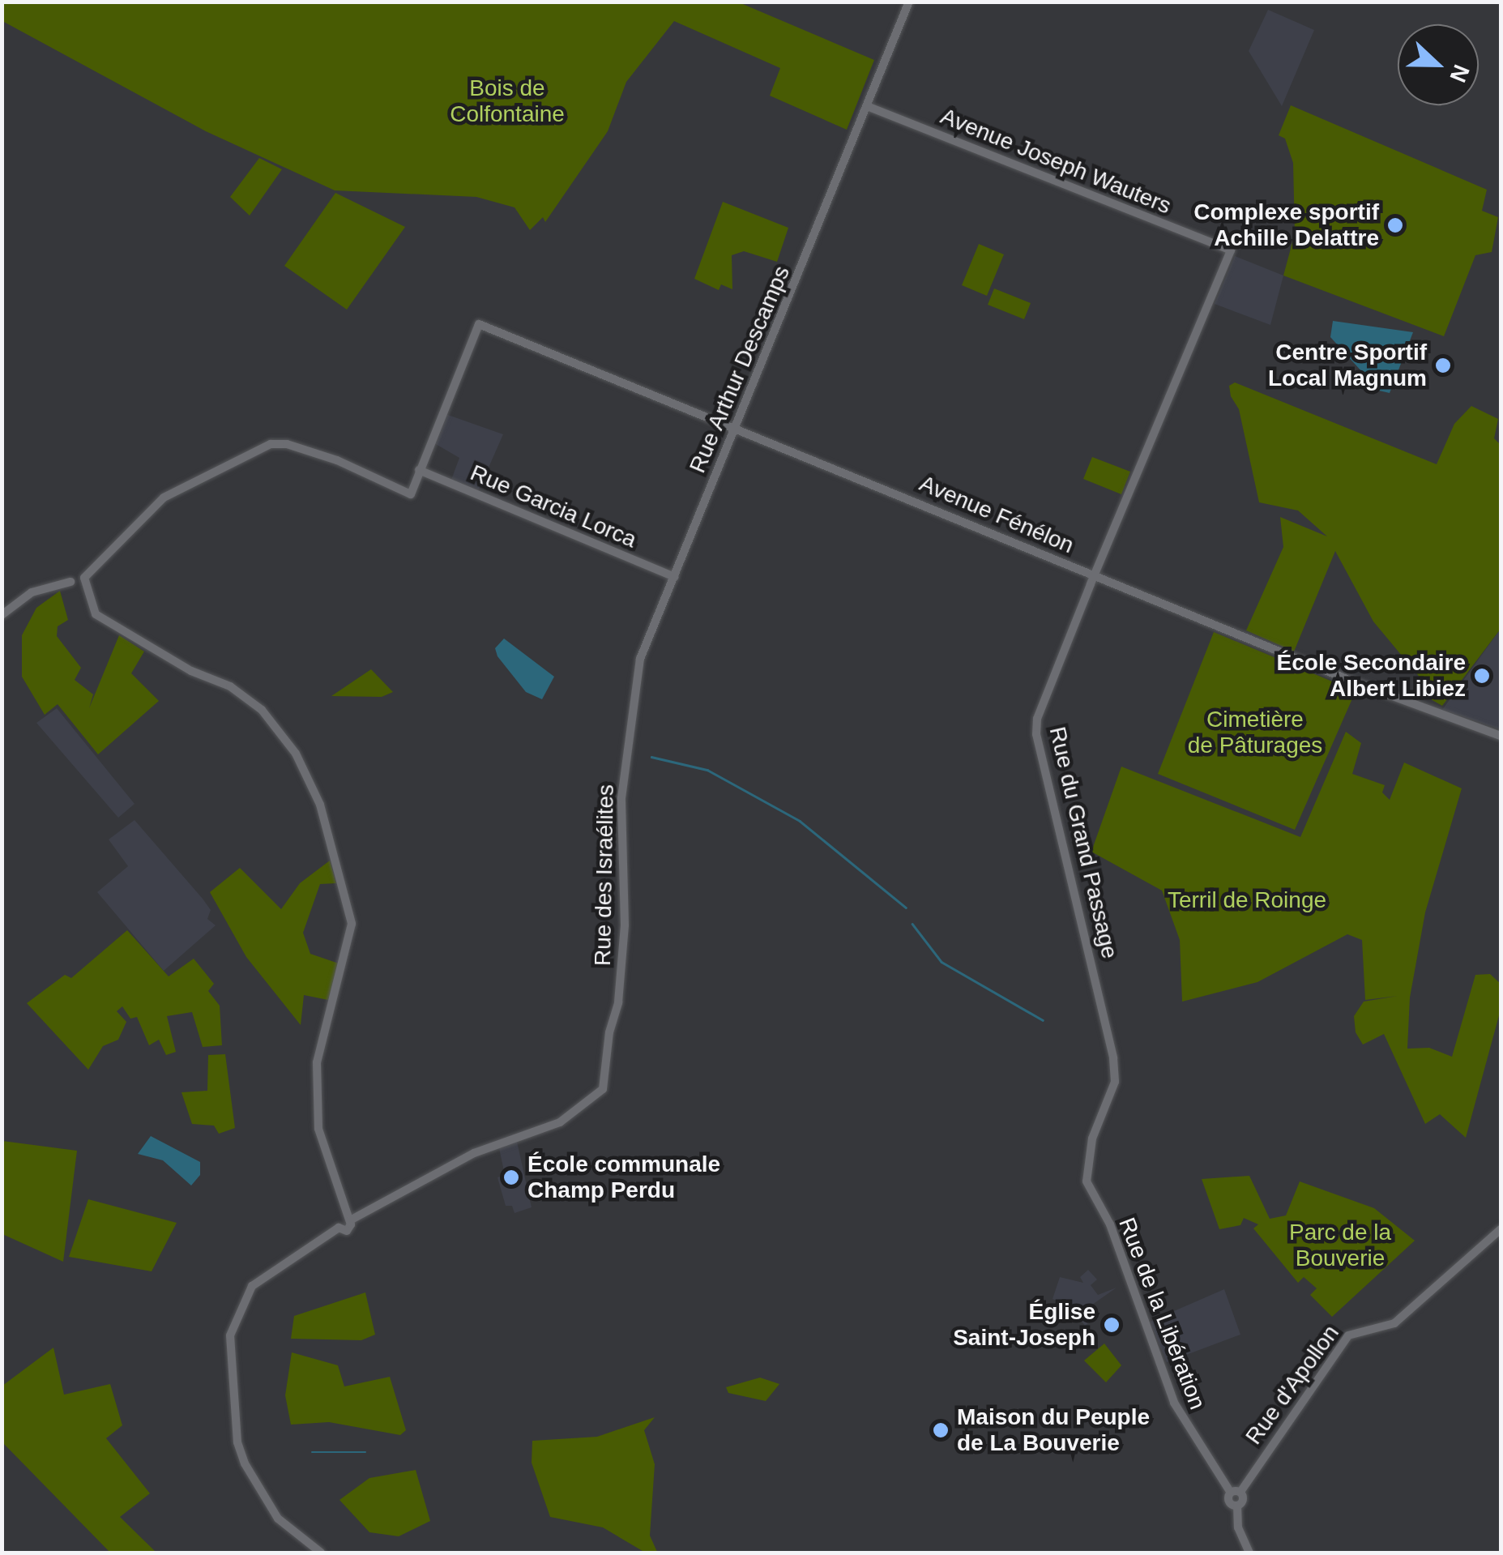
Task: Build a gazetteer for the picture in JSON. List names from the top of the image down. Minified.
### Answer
{"streets":{"street":["Avenue Joseph Wauters","Rue Arthur Descamps","Rue Garcia Lorca","Avenue Fénélon","Rue du Grand Passage","Rue des Israélites","Rue de la Libération","Rue d'Apollon"]},"crossings":[["Avenue Joseph Wauters","Rue Arthur Descamps"],["Avenue Joseph Wauters","Rue du Grand Passage"],["Rue Arthur Descamps","Rue Garcia Lorca"],["Rue Arthur Descamps","Avenue Fénélon"],["Rue Arthur Descamps","Rue des Israélites"],["Rue Garcia Lorca","Avenue Fénélon"],["Avenue Fénélon","Rue du Grand Passage"],["Rue du Grand Passage","Rue de la Libération"],["Rue de la Libération","Rue d'Apollon"]],"parks":["Bois de Colfontaine","Cimetière de Pâturages","Terril de Roinge","Parc de la Bouverie"],"places":["Complexe sportif Achille Delattre","Centre Sportif Local Magnum","École Secondaire Albert Libiez","École communale Champ Perdu","Église Saint-Joseph","Maison du Peuple de La Bouverie"],"north":"right"}
